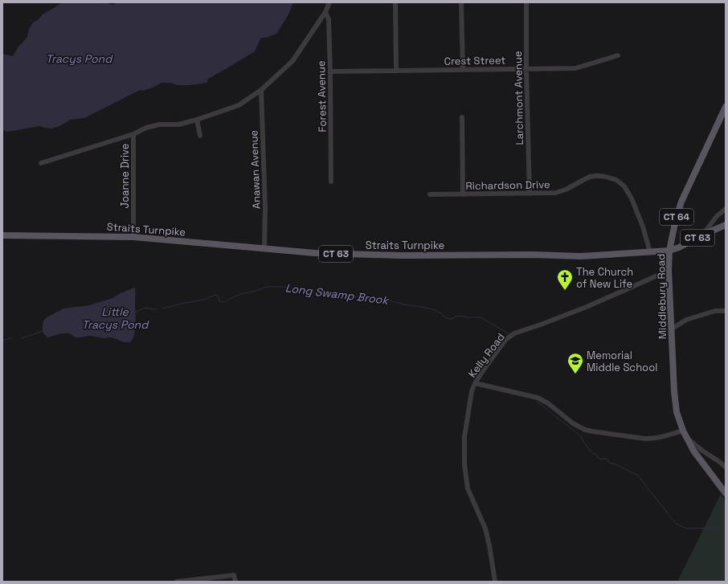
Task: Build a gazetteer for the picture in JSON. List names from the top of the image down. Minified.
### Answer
{"streets":{"main road":["CT 64","Straits Turnpike","CT 63","Middlebury Road"],"street":["Crest Street","Forest Avenue","Larchmont Avenue","Anawan Avenue","Joanne Drive","Richardson Drive","Kelly Road"]},"crossings":[["Crest Street","Forest Avenue"],["Crest Street","Larchmont Avenue"],["Larchmont Avenue","Richardson Drive"],["Anawan Avenue","Straits Turnpike"],["Joanne Drive","Straits Turnpike"],["Richardson Drive","Straits Turnpike"],["Straits Turnpike","Middlebury Road"]],"water":["Tracys Pond","Long Swamp Brook","Little Tracys Pond"],"places":{"church":["The Church of New Life"],"school or university":["Memorial Middle School"]}}
